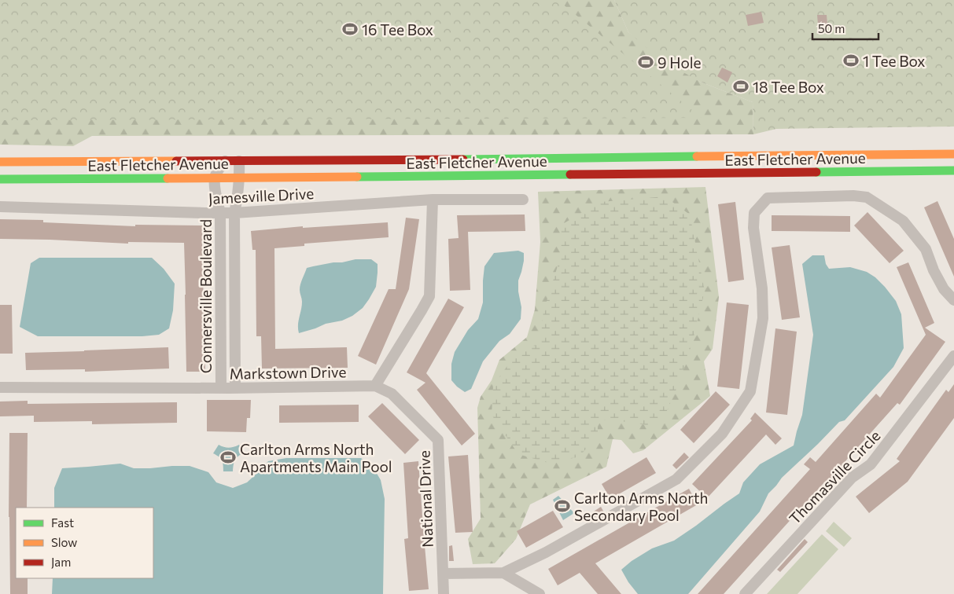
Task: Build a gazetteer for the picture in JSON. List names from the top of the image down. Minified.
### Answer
{"streets":{"main road":["East Fletcher Avenue"],"street":["Jamesville Drive","Connersville Boulevard","Markstown Drive","Thomasville Circle","National Drive"]},"crossings":[["East Fletcher Avenue","Connersville Boulevard"],["Jamesville Drive","Connersville Boulevard"],["Connersville Boulevard","Markstown Drive"],["Markstown Drive","National Drive"]],"places":{"sports":["16 Tee Box","1 Tee Box","9 Hole","18 Tee Box","Carlton Arms North Apartments Main Pool","Carlton Arms North Secondary Pool"]},"legend":["Fast","Slow","Jam"],"scale_bar":"50 m"}
